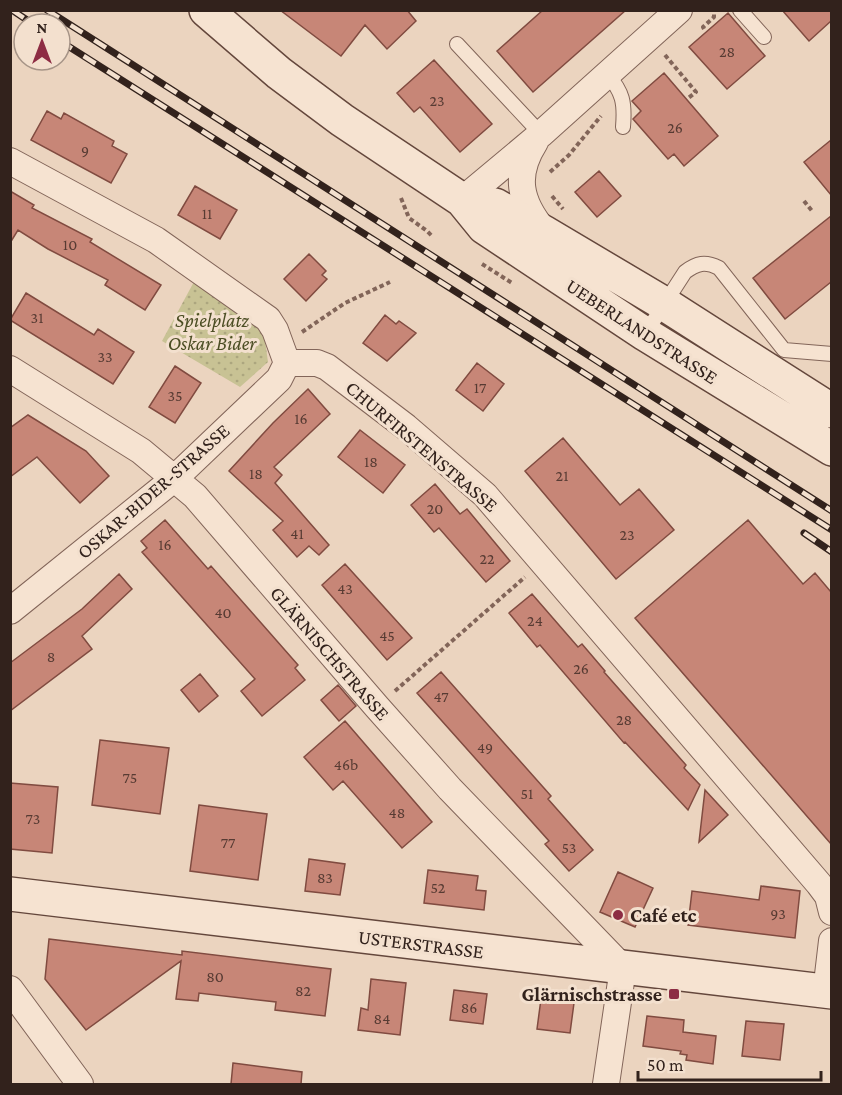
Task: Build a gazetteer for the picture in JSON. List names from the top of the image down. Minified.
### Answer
{"streets":{"main road":["UEBERLANDSTRASSE","USTERSTRASSE"],"street":["CHURFIRSTENSTRASSE","OSKAR-BIDER-STRASSE","GLÄRNISCHSTRASSE"]},"crossings":[["CHURFIRSTENSTRASSE","OSKAR-BIDER-STRASSE"],["OSKAR-BIDER-STRASSE","GLÄRNISCHSTRASSE"],["GLÄRNISCHSTRASSE","USTERSTRASSE"]],"parks":["Spielplatz Oskar Bider"],"places":{"other":["Café etc"],"transit":["Glärnischstrasse"]},"house_numbers":["28","23","26","9","11","10","31","33","17","35","16","18","18","21","20","41","23","16","22","43","40","24","45","8","26","47","28","49","46b","75","51","48","73","77","53","83","52","93","80","82","86","84"],"scale_bar":"50 m","north":"top"}
